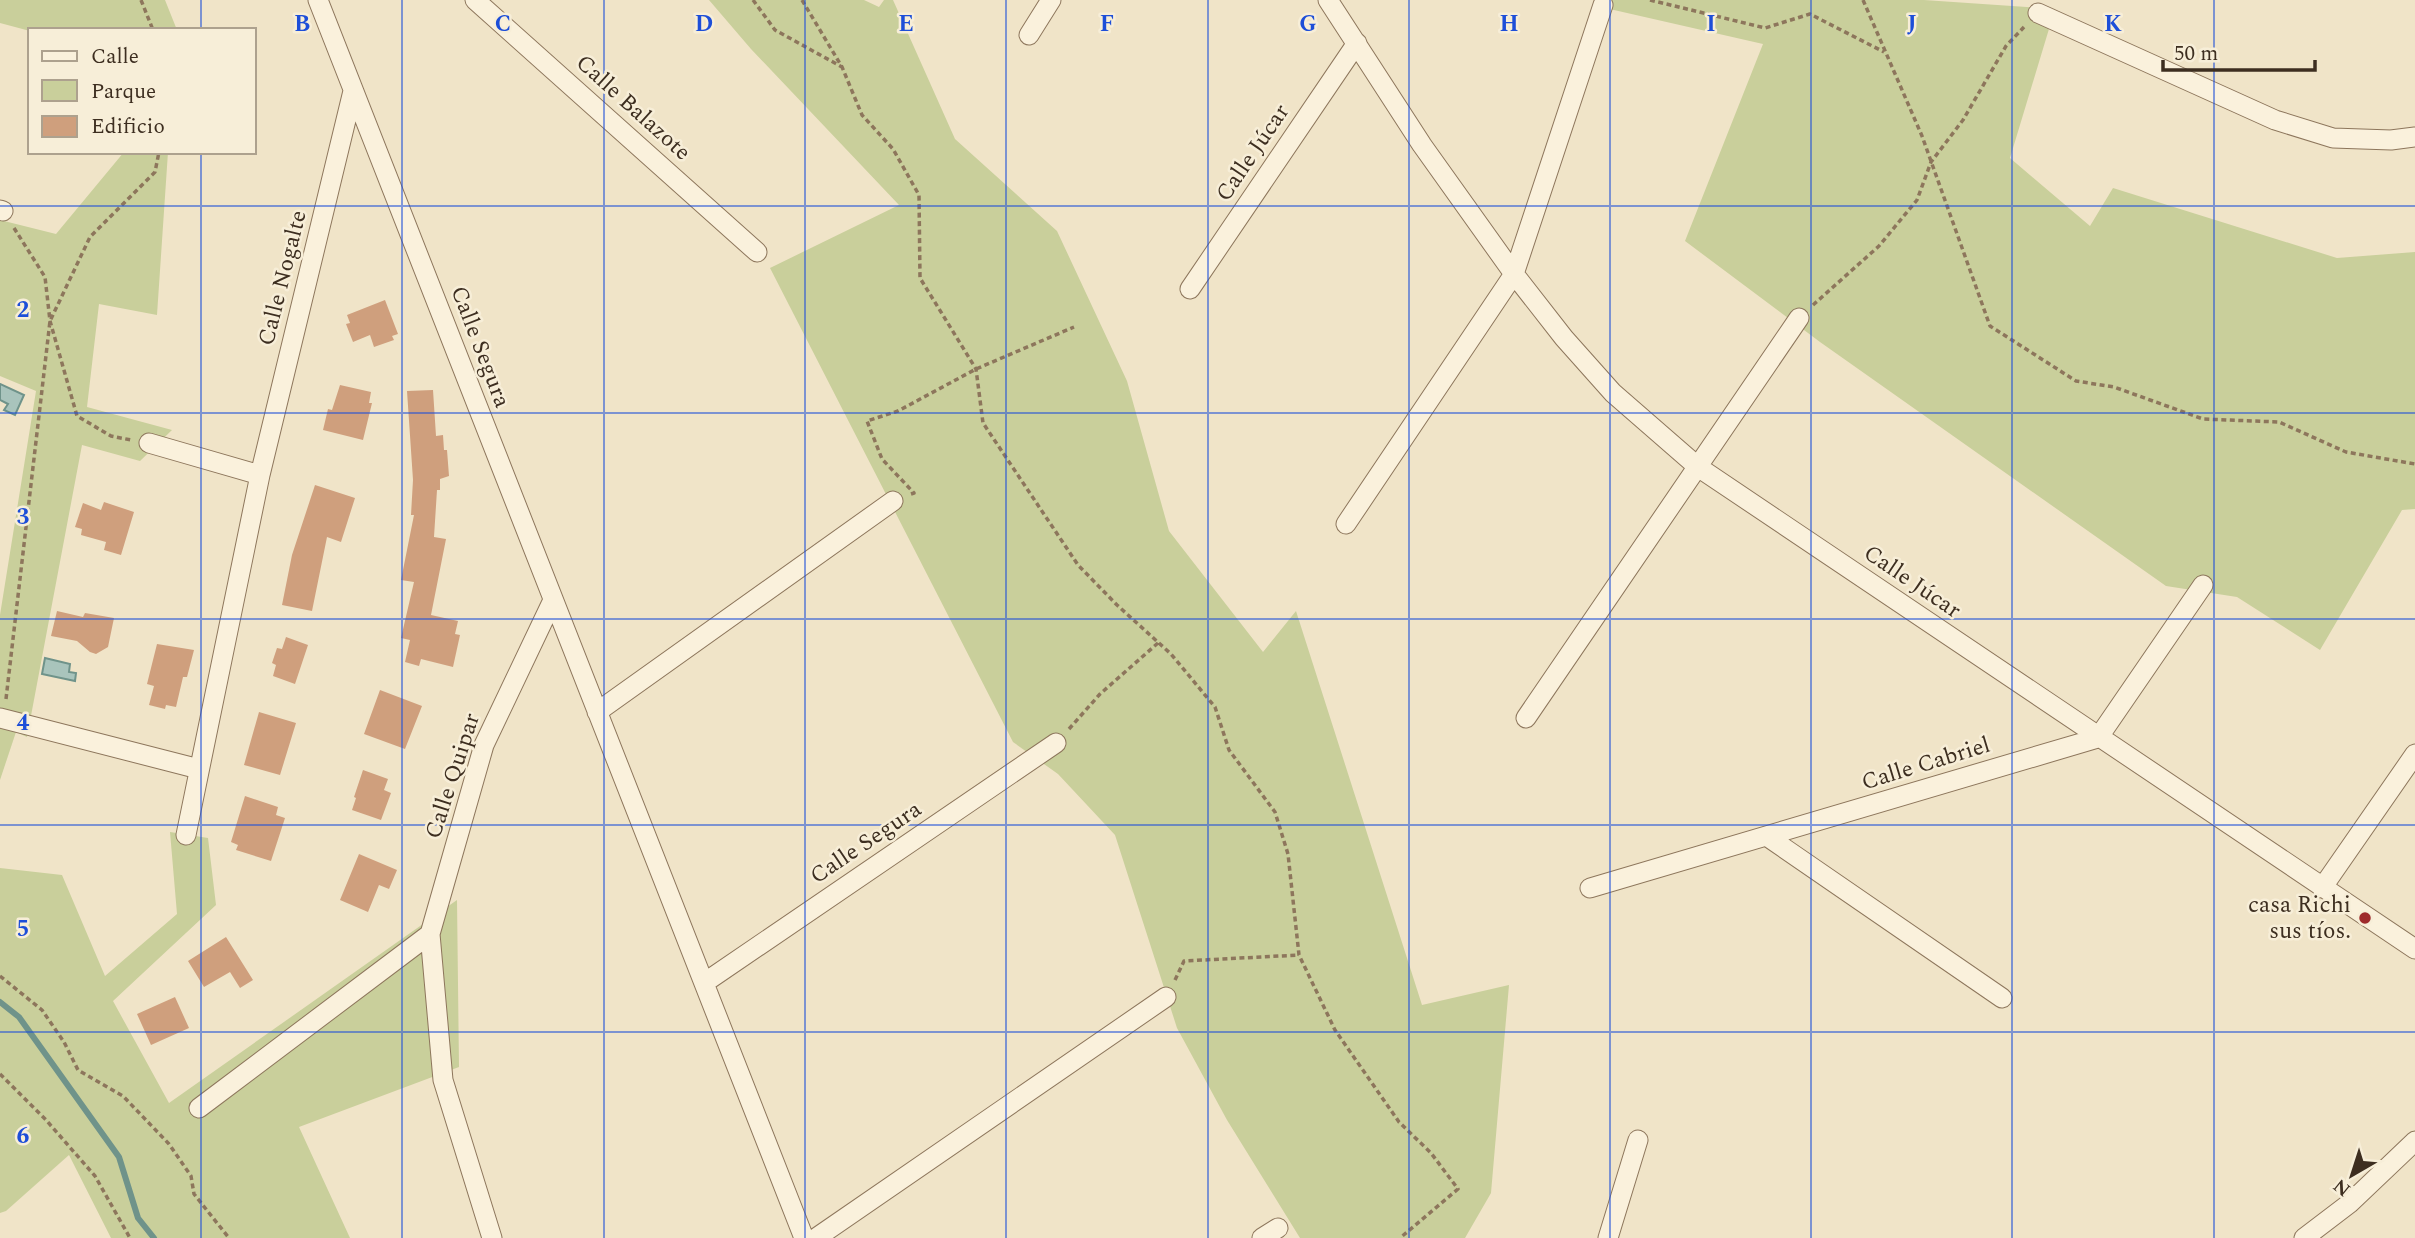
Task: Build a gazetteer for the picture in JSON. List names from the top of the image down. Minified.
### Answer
{"streets":{"street":["Calle Balazote","Calle Júcar","Calle Nogalte","Calle Segura","Calle Cabriel","Calle Quipar"]},"crossings":[["Calle Júcar","Calle Cabriel"],["Calle Nogalte","Calle Segura"],["Calle Segura","Calle Quipar"]],"places":["casa Richi sus tíos."],"legend":["Calle","Parque","Edificio"],"scale_bar":"50 m","north":"bottom left","grid":{"columns":["B","C","D","E","F","G","H","I","J","K"],"rows":["2","3","4","5","6"]}}
